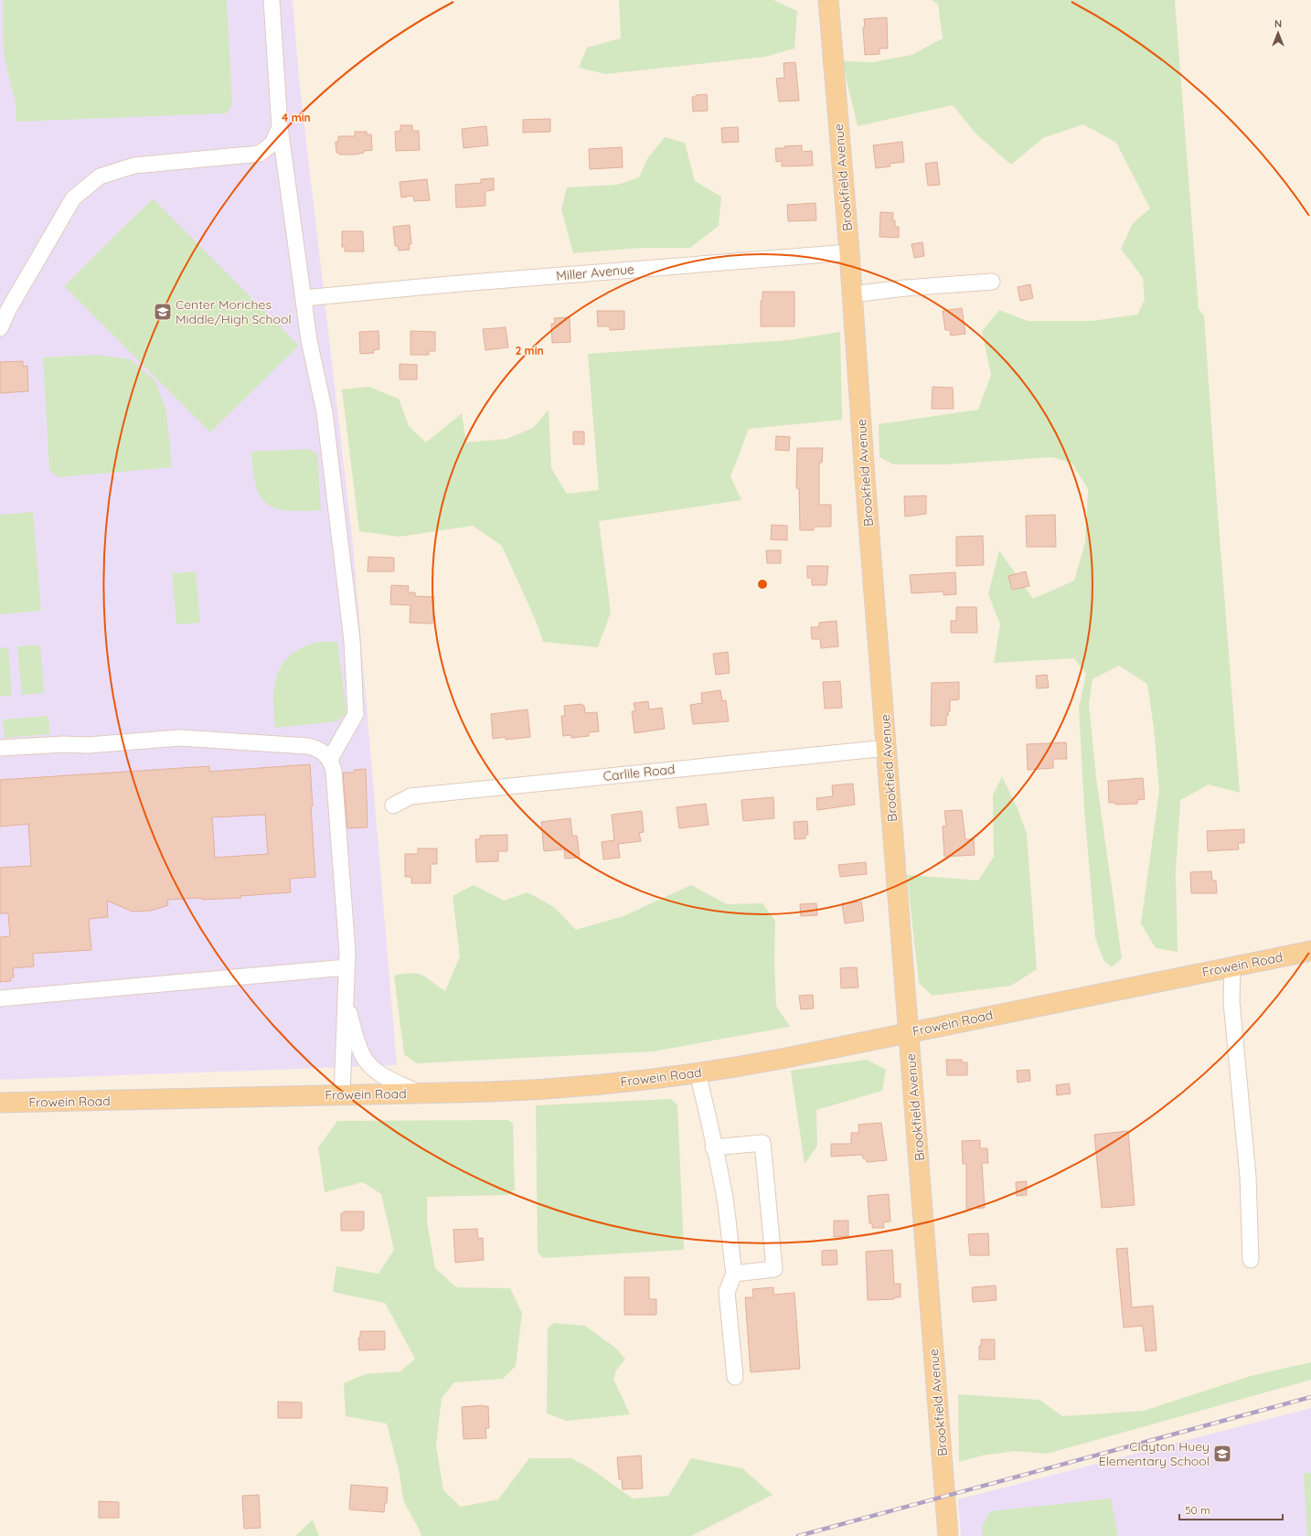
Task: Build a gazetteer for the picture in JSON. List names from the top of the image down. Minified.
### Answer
{"streets":{"main road":["Brookfield Avenue","Frowein Road"],"street":["Miller Avenue","Carlile Road"]},"crossings":[["Brookfield Avenue","Miller Avenue"],["Brookfield Avenue","Carlile Road"],["Brookfield Avenue","Frowein Road"]],"places":{"school or university":["Center Moriches Middle/High School","Clayton Huey Elementary School"]},"scale_bar":"50 m","north":"top","rings":["4 min","2 min"]}
